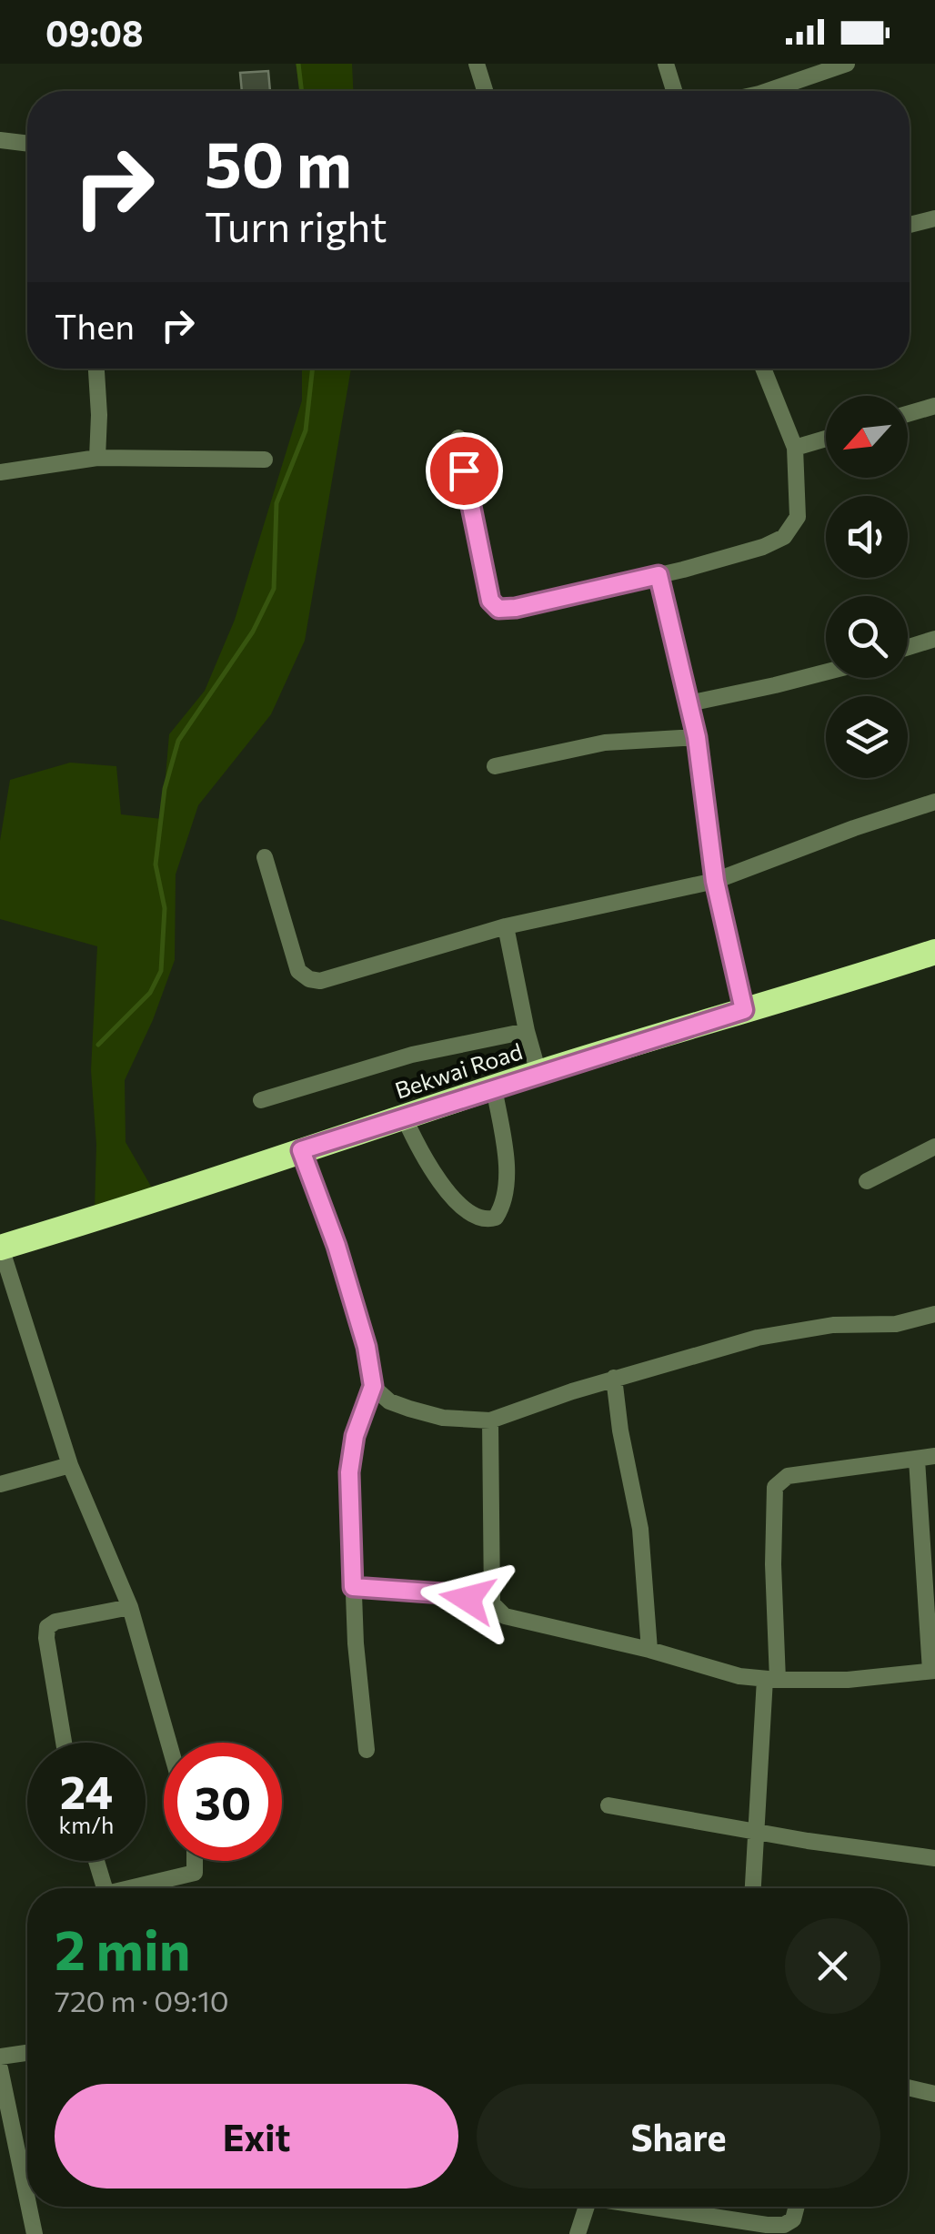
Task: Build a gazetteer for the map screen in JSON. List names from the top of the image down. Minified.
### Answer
{"streets":{"highway":["Bekwai Road"]},"north":"bottom left","page":{"status":"09:08","turn":["50 m","Turn right"],"then":"Then","speed":"24 km/h","limit":"30","heading":["2 min","720 m · 09:10"],"buttons":["Exit","Share"]}}
